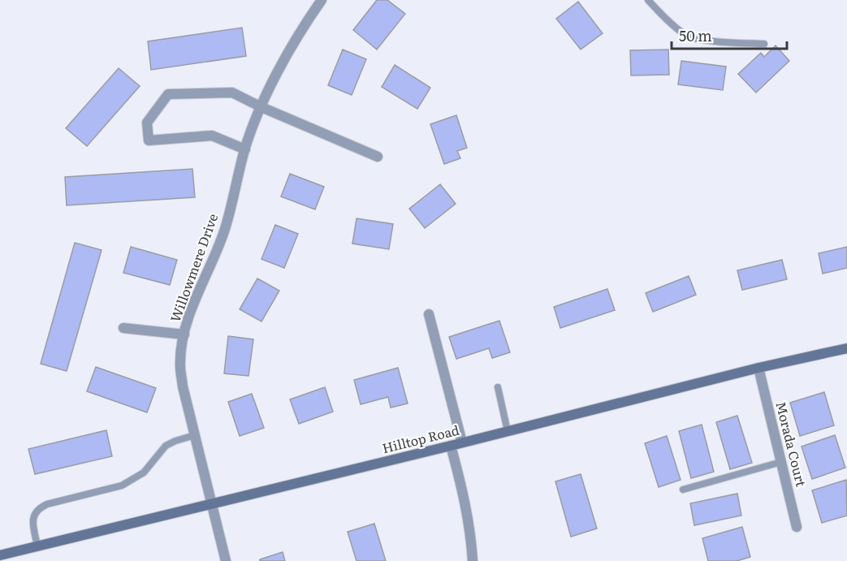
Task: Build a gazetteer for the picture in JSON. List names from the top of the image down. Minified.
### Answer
{"streets":{"street":["Willowmere Drive","Hilltop Road","Morada Court"]},"crossings":[["Willowmere Drive","Hilltop Road"],["Hilltop Road","Morada Court"]],"scale_bar":"50 m"}
